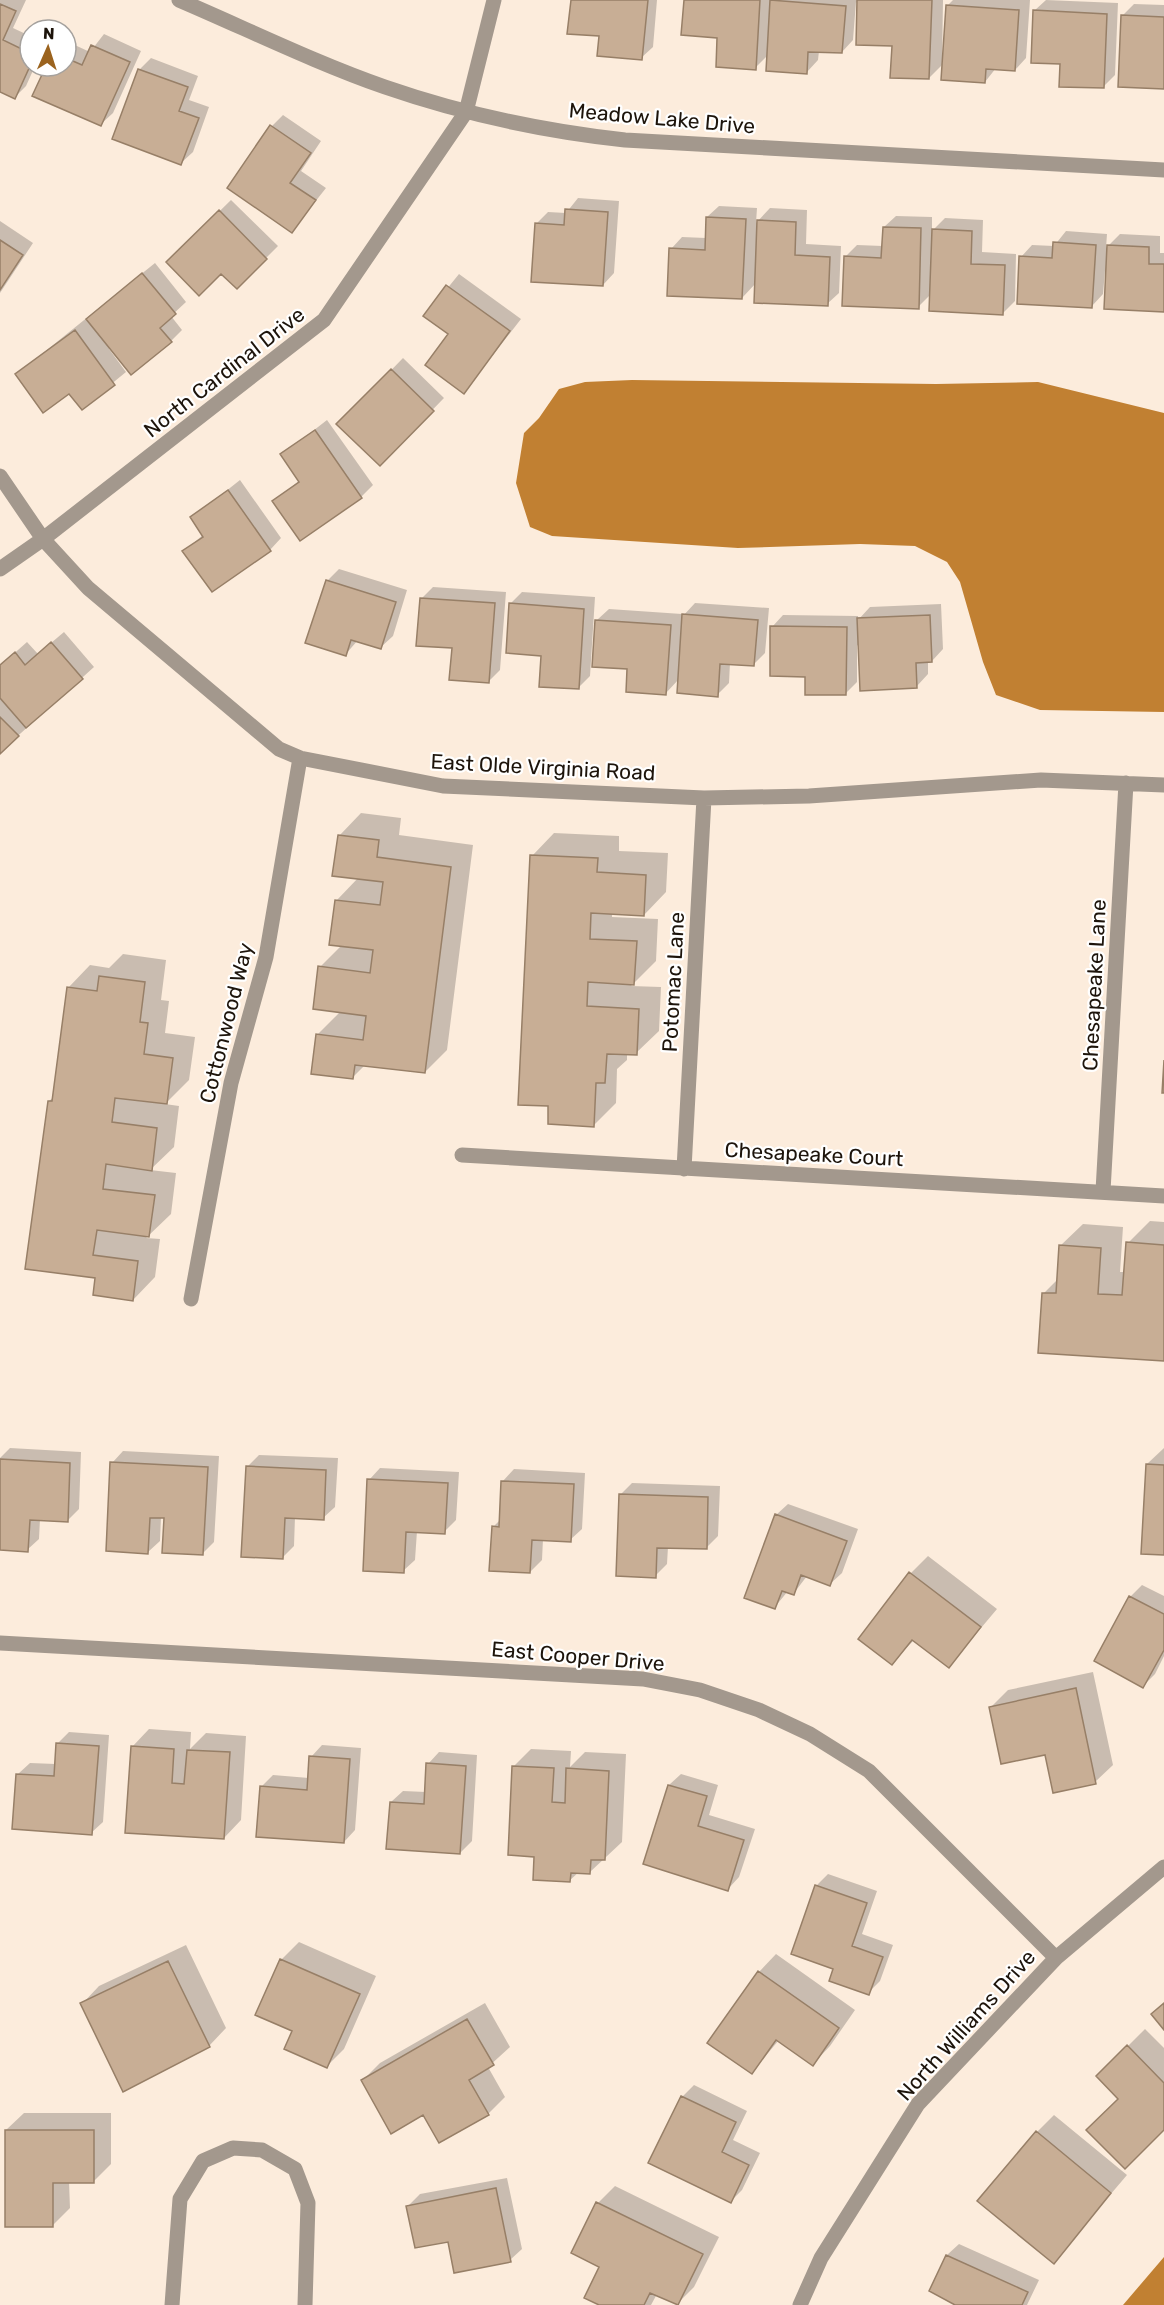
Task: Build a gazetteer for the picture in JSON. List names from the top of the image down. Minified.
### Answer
{"streets":{"street":["Meadow Lake Drive","North Cardinal Drive","East Olde Virginia Road","Potomac Lane","Chesapeake Lane","Cottonwood Way","Chesapeake Court","East Cooper Drive","North Williams Drive"]},"crossings":[["Meadow Lake Drive","North Cardinal Drive"],["North Cardinal Drive","East Olde Virginia Road"],["East Olde Virginia Road","Potomac Lane"],["East Olde Virginia Road","Chesapeake Lane"],["East Olde Virginia Road","Cottonwood Way"],["Potomac Lane","Chesapeake Court"],["Chesapeake Lane","Chesapeake Court"],["East Cooper Drive","North Williams Drive"]],"north":"top"}
